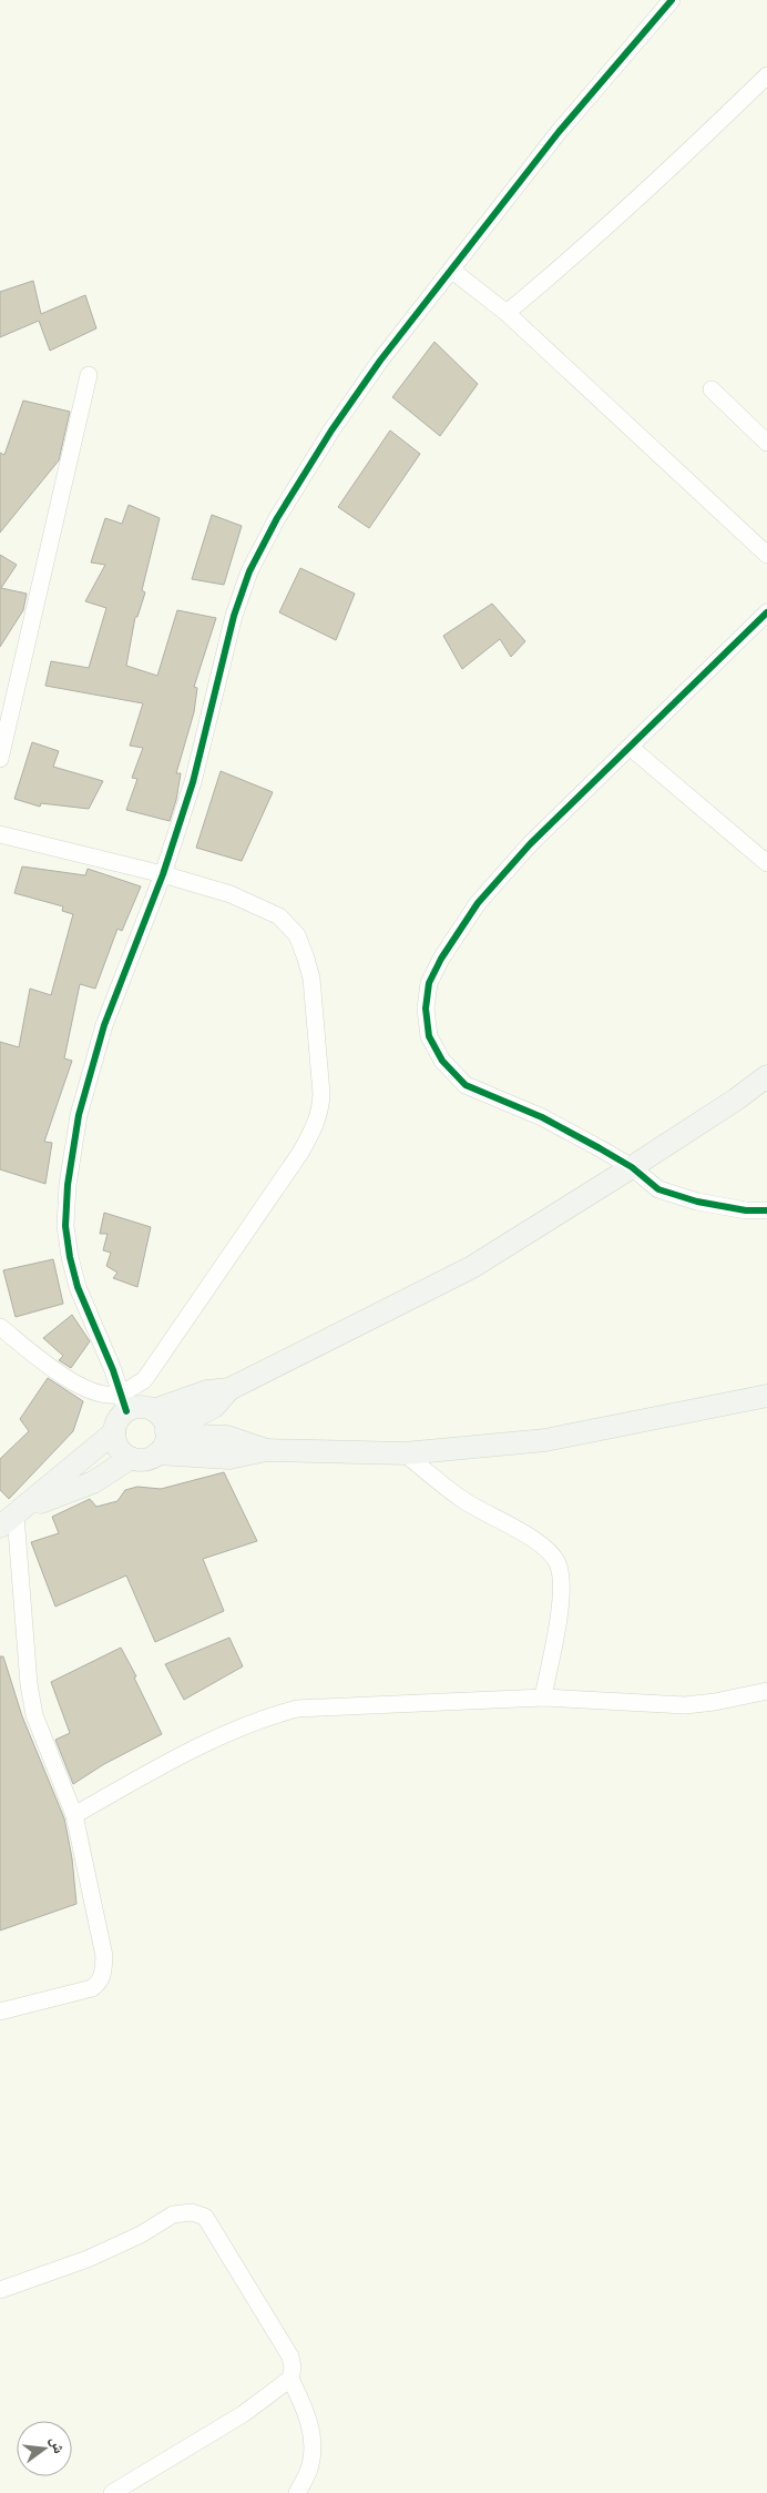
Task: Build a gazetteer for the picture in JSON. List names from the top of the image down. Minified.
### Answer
{"north":"right"}
